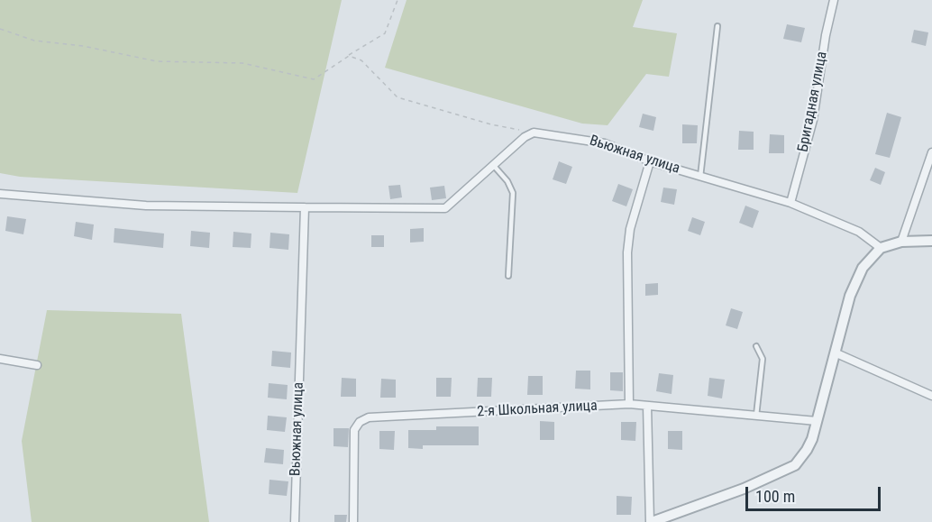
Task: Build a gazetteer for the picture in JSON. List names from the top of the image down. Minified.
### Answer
{"streets":{"street":["Бригадная улица","Вьюжная улица","2-я Школьная улица"]},"crossings":[["Бригадная улица","Вьюжная улица"]],"scale_bar":"100 m"}
